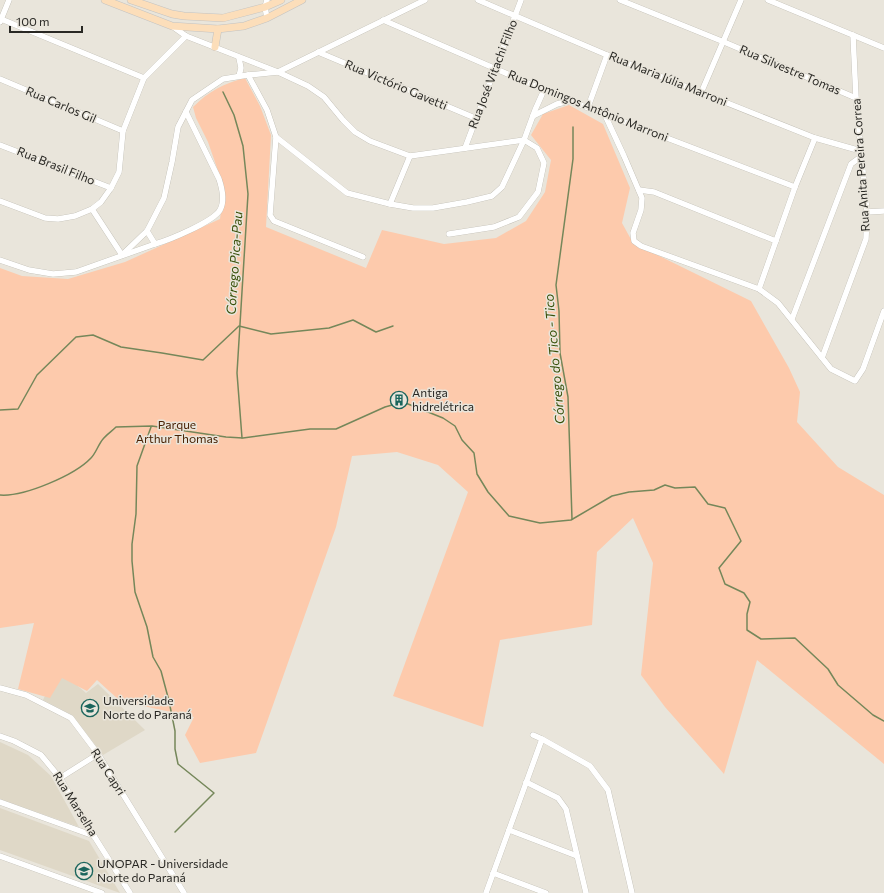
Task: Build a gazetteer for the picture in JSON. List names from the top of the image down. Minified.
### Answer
{"streets":{"street":["Rua Silvestre Tomas","Rua José Vitachi Filho","Rua Maria Júlia Marroni","Rua Victório Gavetti","Rua Carlos Gil","Rua Domingos Antônio Marroni","Rua Anita Pereira Correa","Rua Brasil Filho","Rua Capri","Rua Marselha"]},"crossings":[["Rua Silvestre Tomas","Rua Anita Pereira Correa"],["Rua José Vitachi Filho","Rua Maria Júlia Marroni"],["Rua José Vitachi Filho","Rua Victório Gavetti"],["Rua José Vitachi Filho","Rua Domingos Antônio Marroni"],["Rua Maria Júlia Marroni","Rua Anita Pereira Correa"]],"water":["Córrego Pica-Pau","Córrego do Tico - Tico"],"parks":["Parque Arthur Thomas"],"places":{"building":["Antiga hidrelétrica"],"school or university":["Universidade Norte do Paraná","UNOPAR - Universidade Norte do Paraná"]},"scale_bar":"100 m"}
